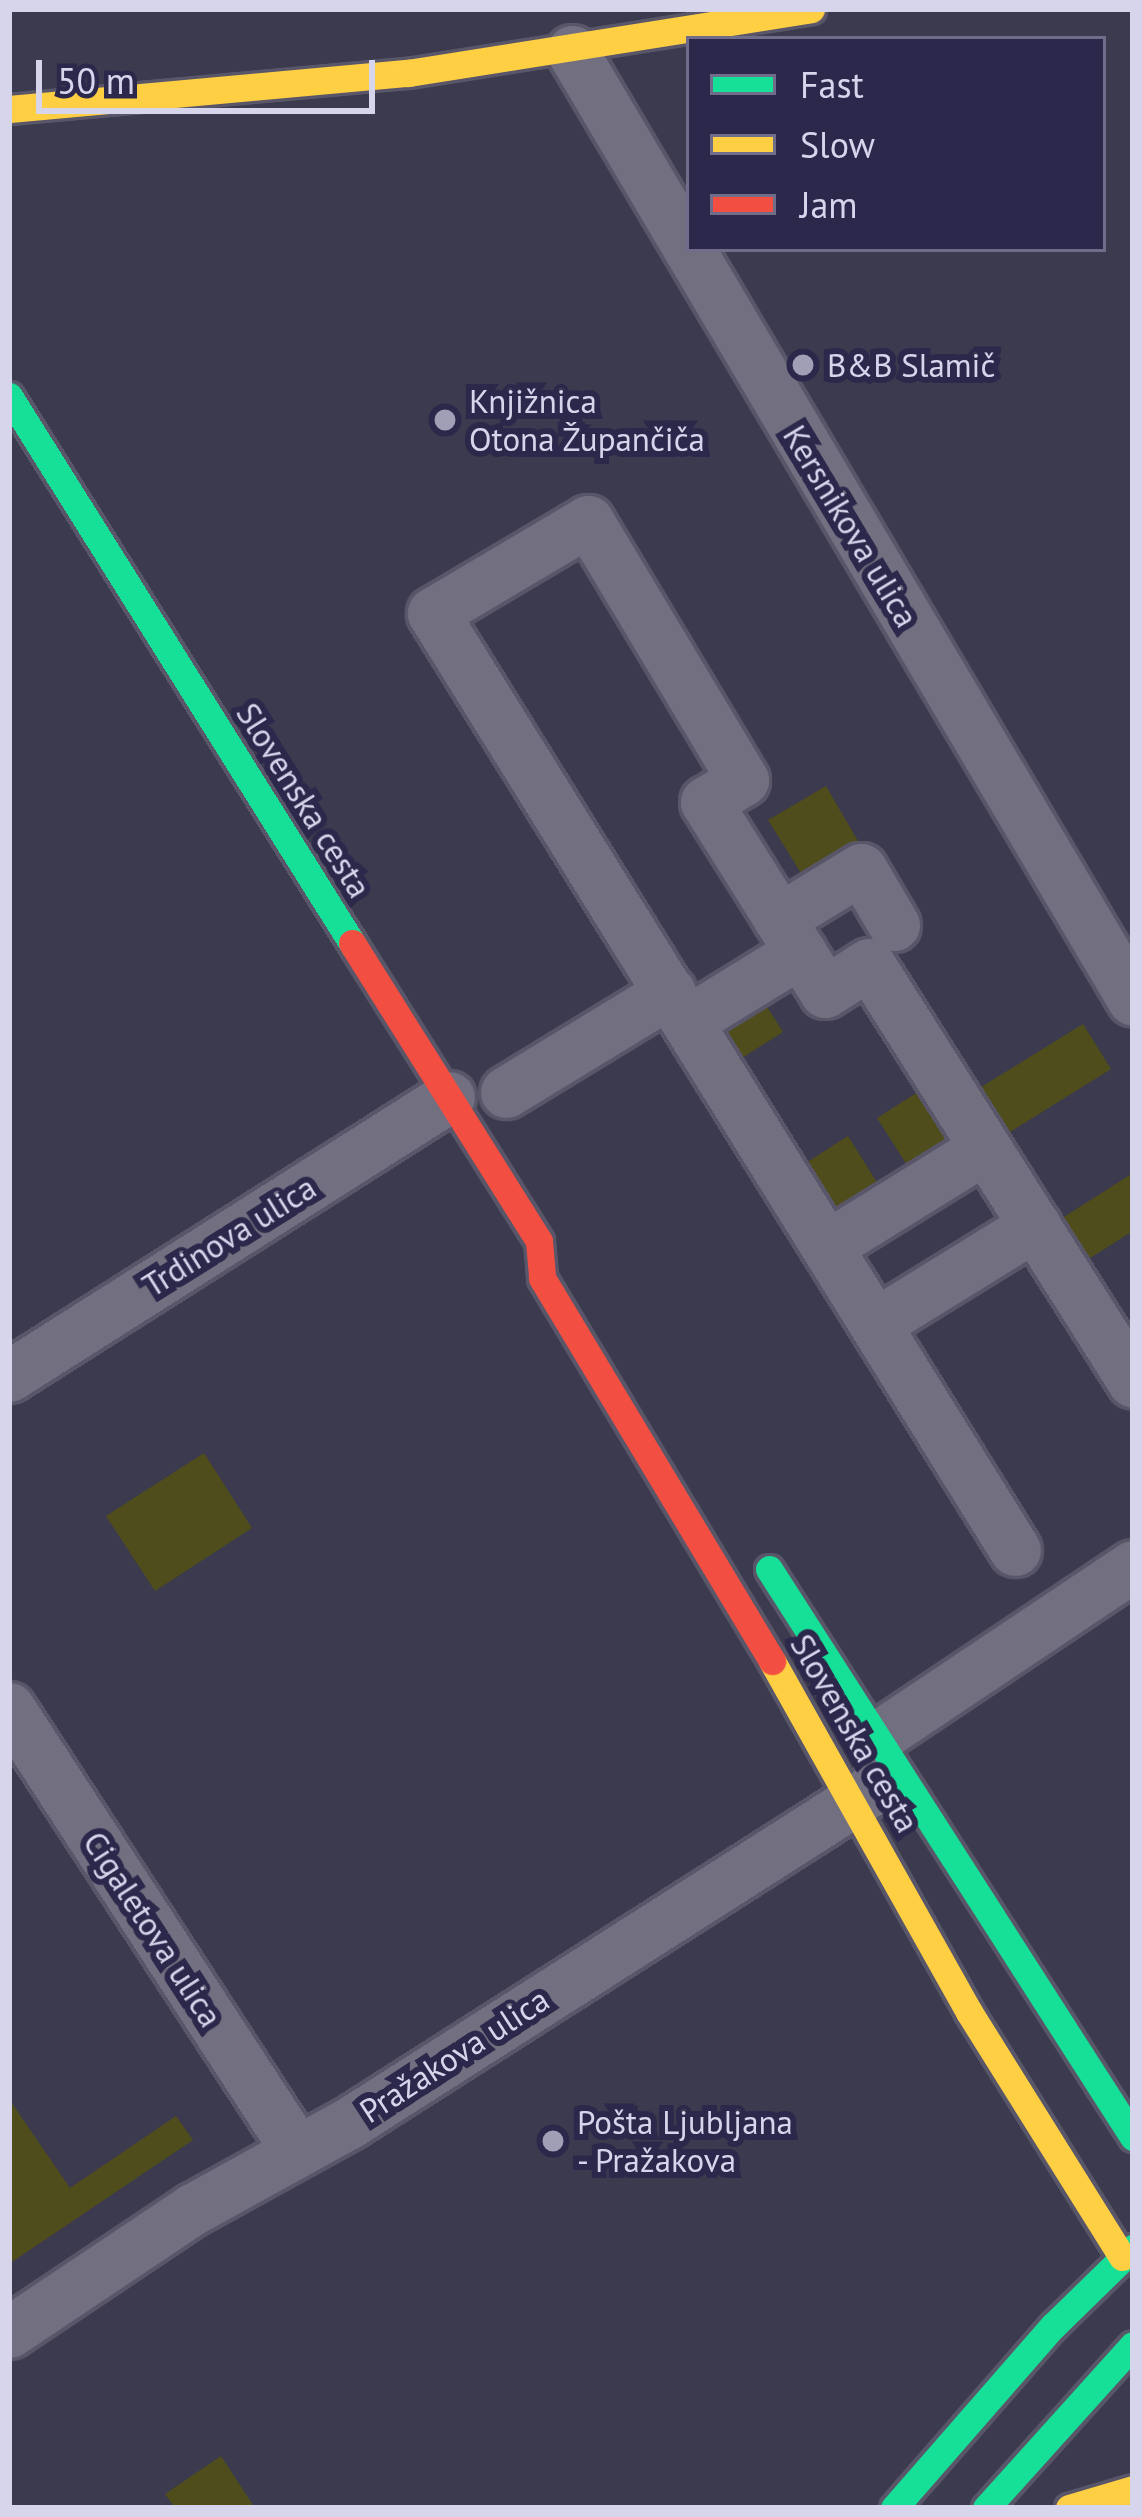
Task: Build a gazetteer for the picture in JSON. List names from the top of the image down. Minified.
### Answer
{"streets":{"street":["Kersnikova ulica","Slovenska cesta","Trdinova ulica","Cigaletova ulica","Pražakova ulica"]},"crossings":[["Slovenska cesta","Trdinova ulica"],["Slovenska cesta","Pražakova ulica"],["Cigaletova ulica","Pražakova ulica"]],"places":["B&B Slamič","Knjižnica Otona Župančiča","Pošta Ljubljana - Pražakova"],"legend":["Fast","Slow","Jam"],"scale_bar":"50 m"}
